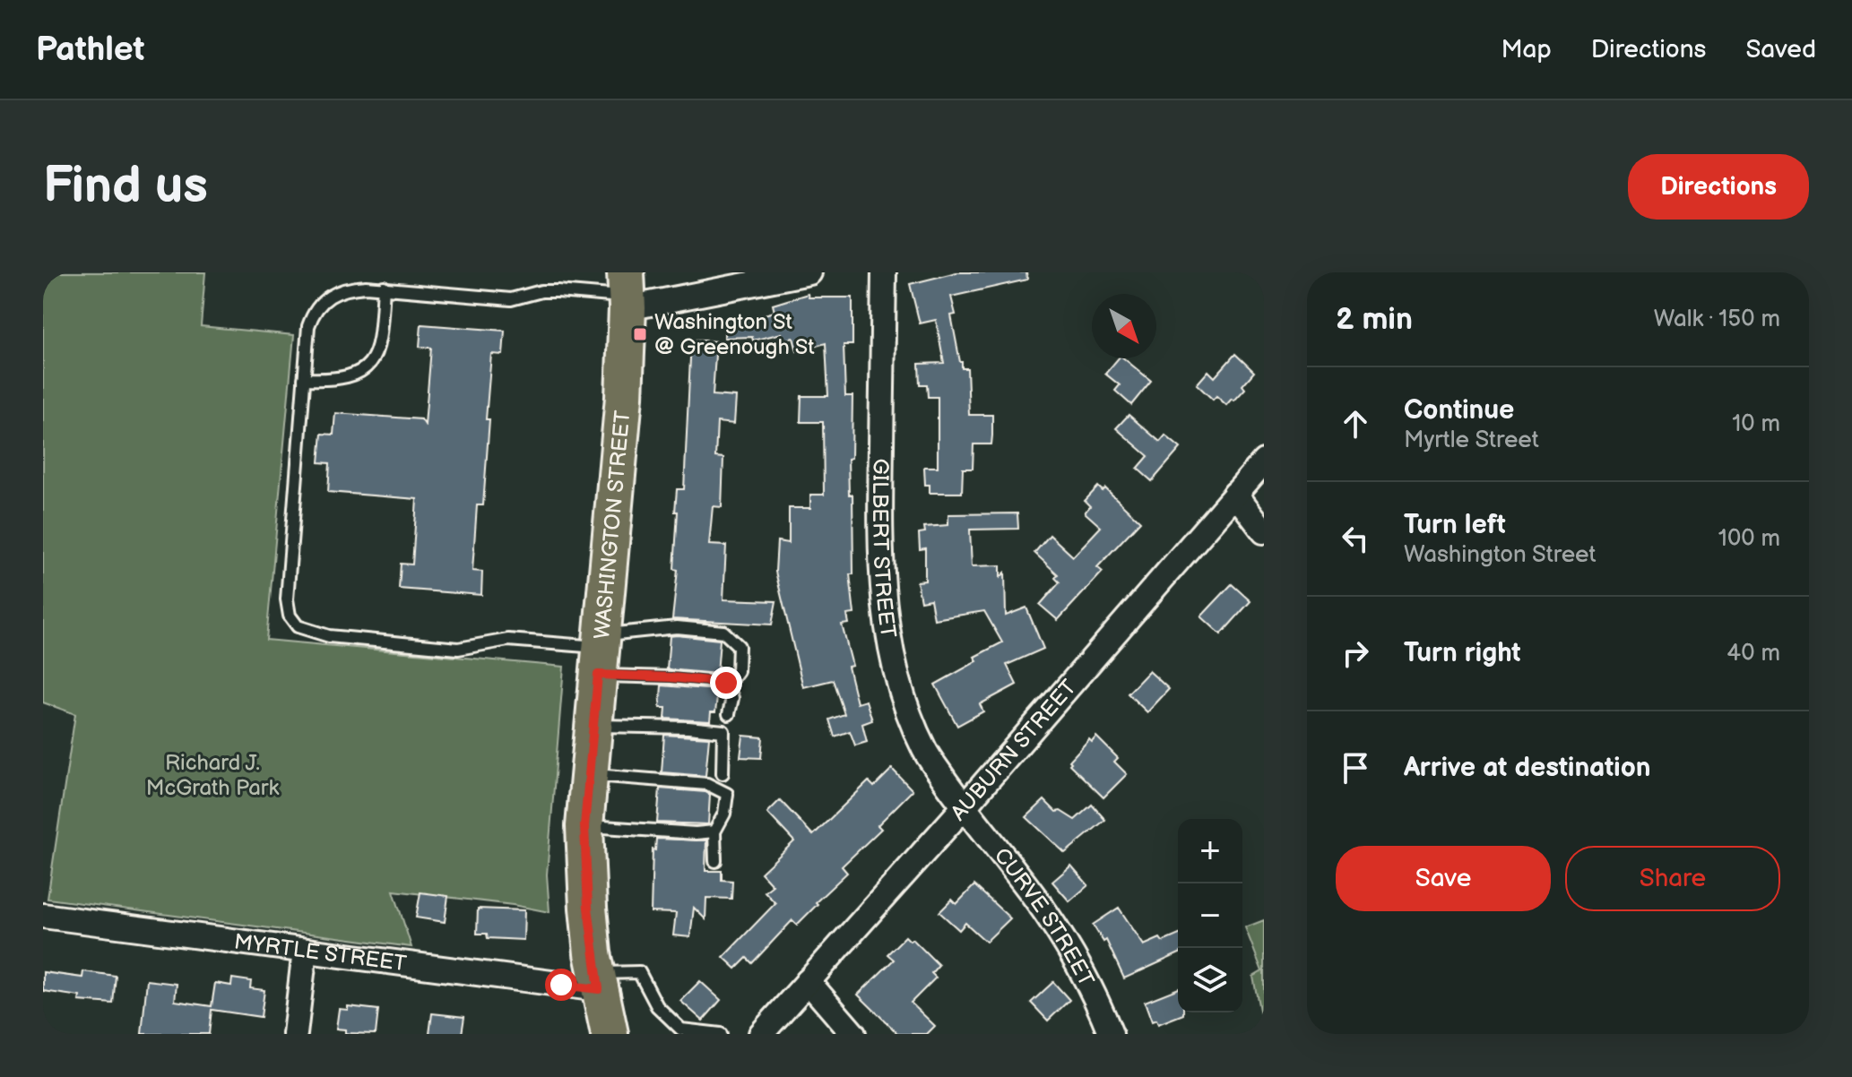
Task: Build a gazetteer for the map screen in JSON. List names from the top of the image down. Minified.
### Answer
{"streets":{"main road":["WASHINGTON STREET"],"street":["GILBERT STREET","AUBURN STREET","CURVE STREET","MYRTLE STREET"]},"crossings":[["WASHINGTON STREET","MYRTLE STREET"],["GILBERT STREET","AUBURN STREET"],["GILBERT STREET","CURVE STREET"],["AUBURN STREET","CURVE STREET"]],"parks":["Richard J. McGrath Park"],"places":{"transit":["Washington St @ Greenough St"]},"north":"bottom right","page":{"header":"Pathlet","nav":["Map","Directions","Saved"],"buttons":["Directions",["Save","Share"]],"title":"Find us","heading":["2 min","Walk · 150 m"],"list":[["Continue","Myrtle Street","10 m"],["Turn left","Washington Street","100 m"],["Turn right","40 m"],"Arrive at destination"],"map_buttons":["+","−"]}}
